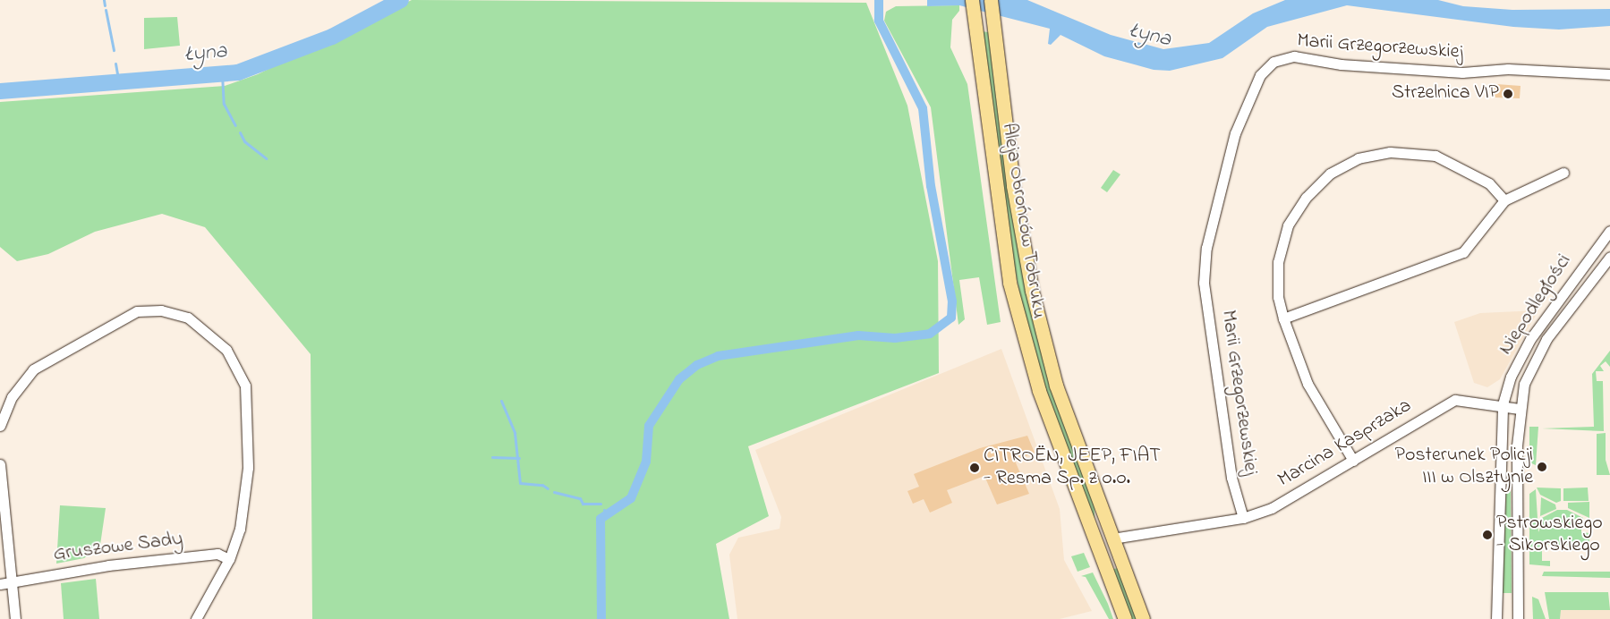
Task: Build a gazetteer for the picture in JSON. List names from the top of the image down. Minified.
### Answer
{"streets":{"main road":["Aleja Obrońców Tobruku"],"street":["Marii Grzegorzewskiej","Niepodległości","Marcina Kasprzaka","Gruszowe Sady"]},"crossings":[["Marii Grzegorzewskiej","Marcina Kasprzaka"],["Aleja Obrońców Tobruku","Marcina Kasprzaka"],["Niepodległości","Marcina Kasprzaka"]],"water":["Łyna"],"places":["Strzelnica VIP","Posterunek Policji III w Olsztynie","CITROËN, JEEP, FIAT - Resma Sp. z o.o.","Pstrowskiego - Sikorskiego"]}
